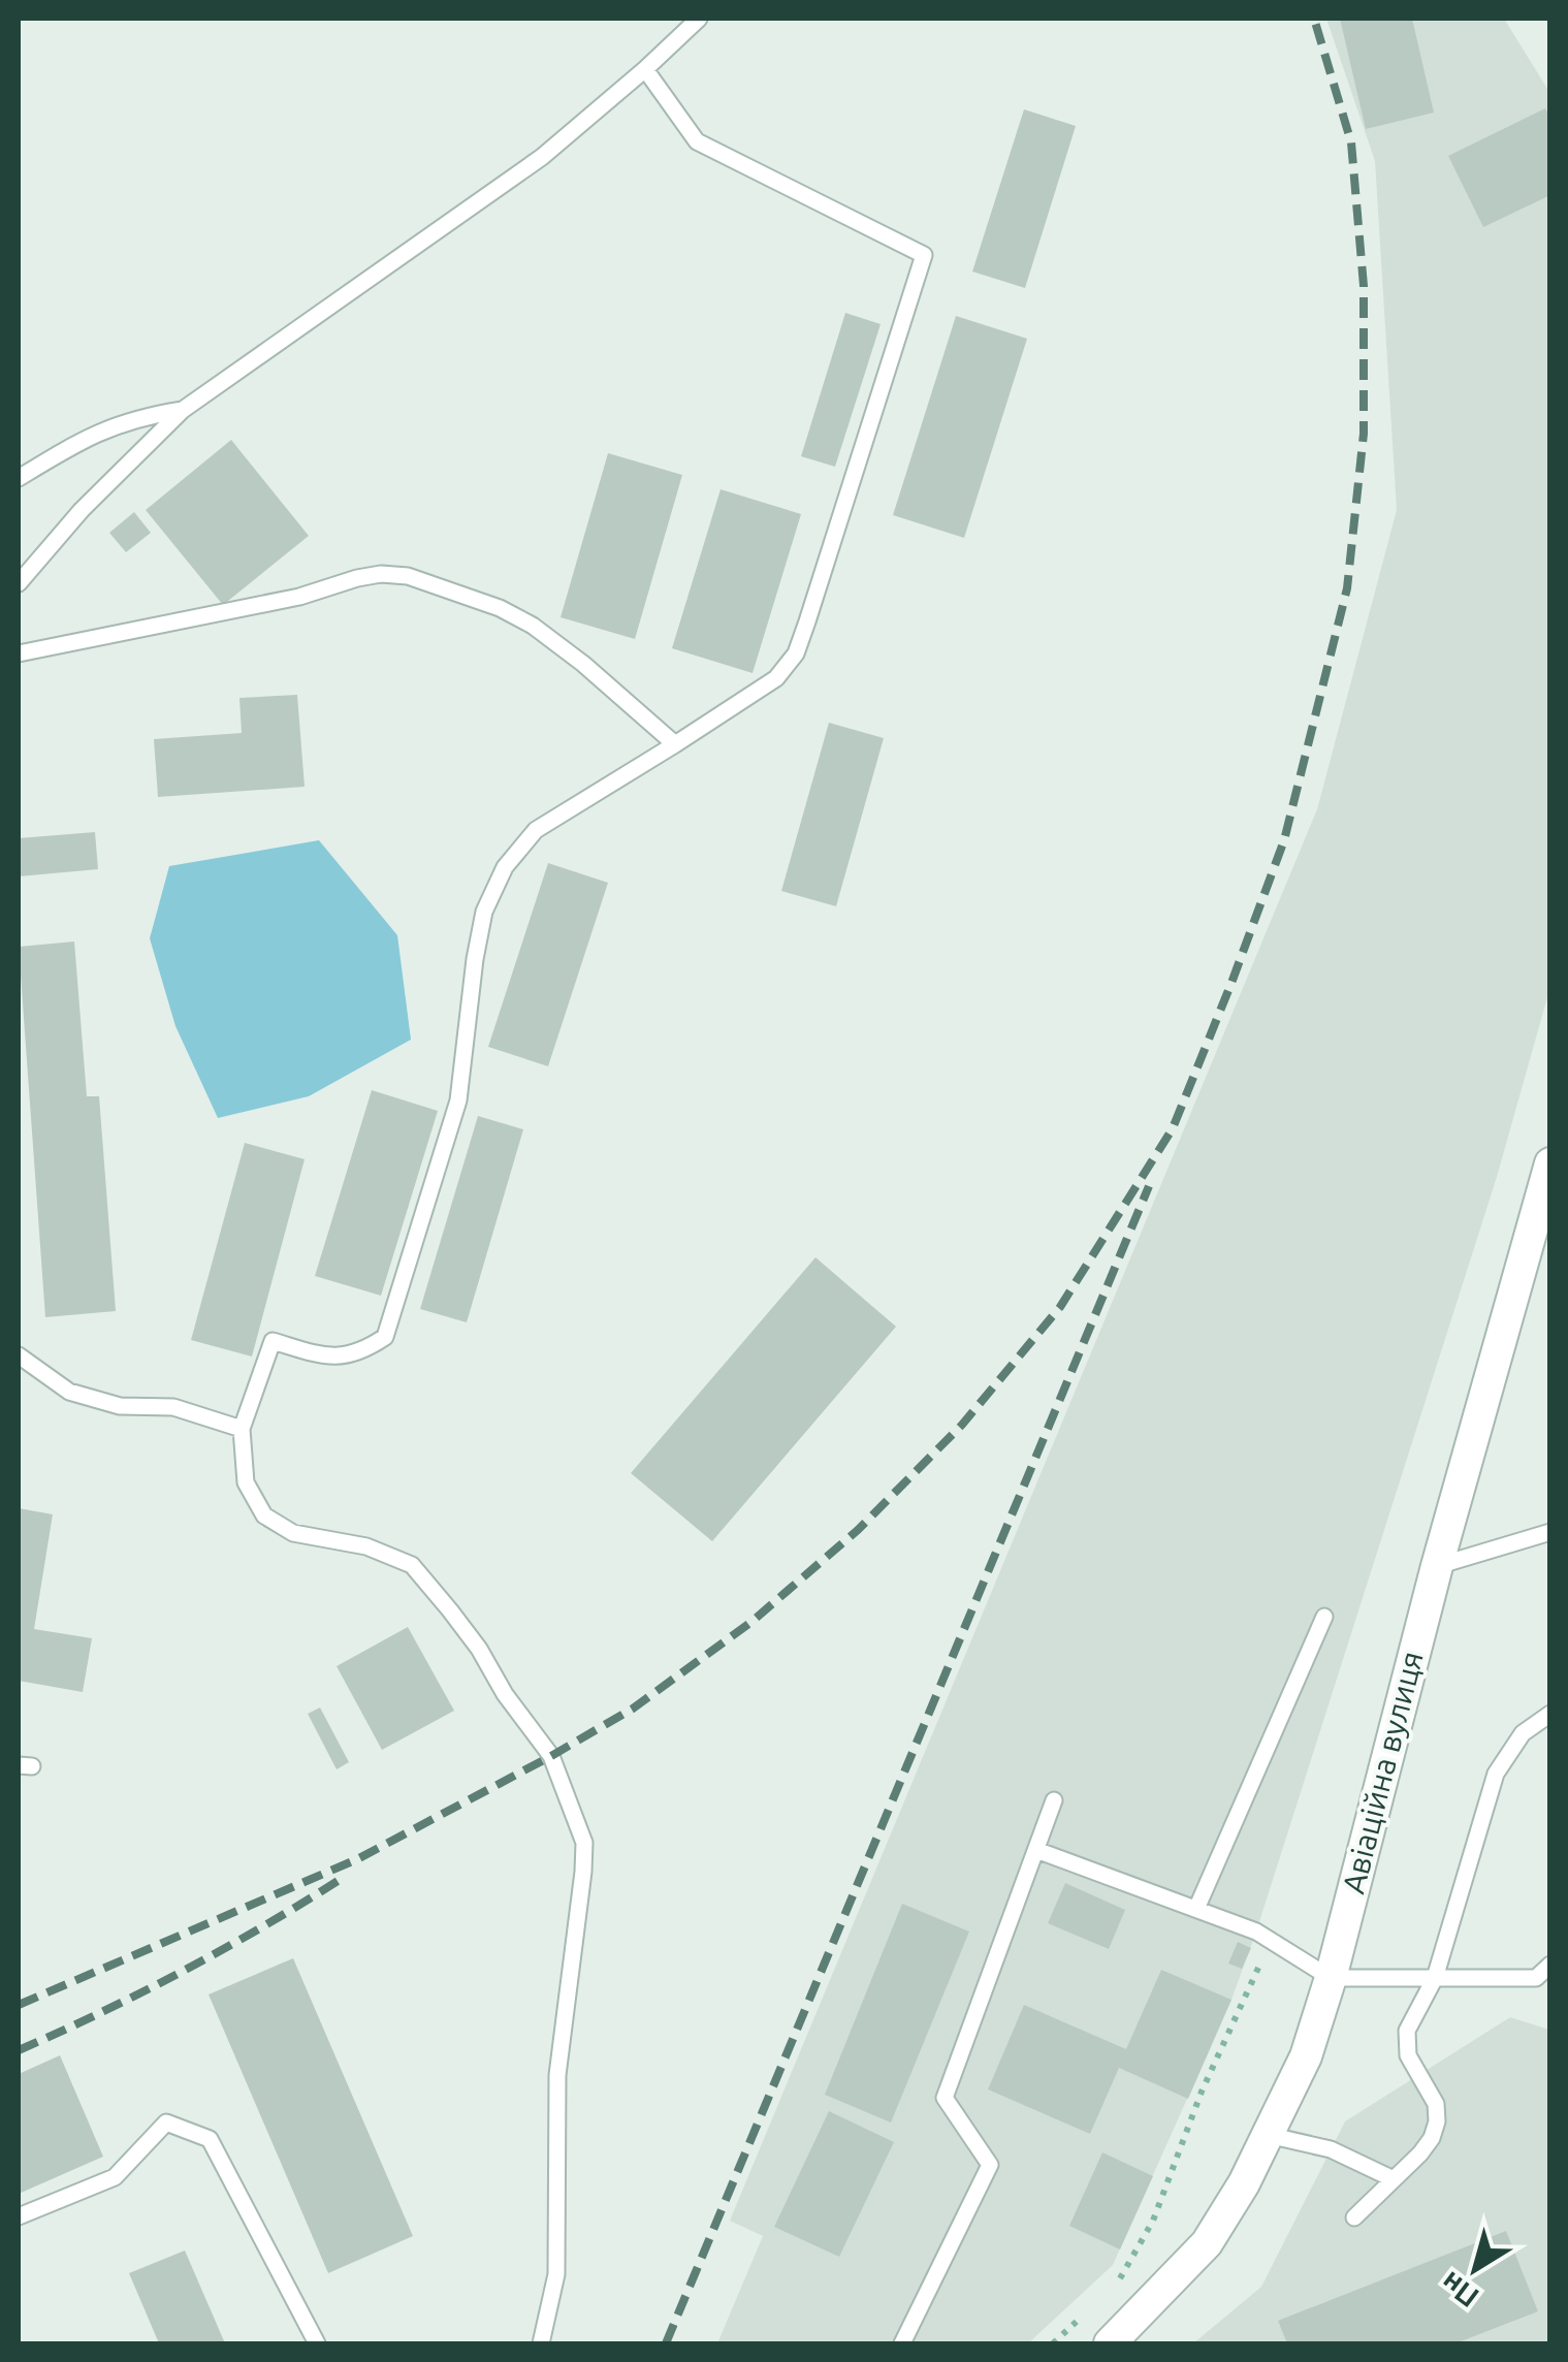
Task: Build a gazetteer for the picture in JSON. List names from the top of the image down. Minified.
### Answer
{"streets":{"street":["Авіаційна вулиця"]},"north":"bottom left"}
